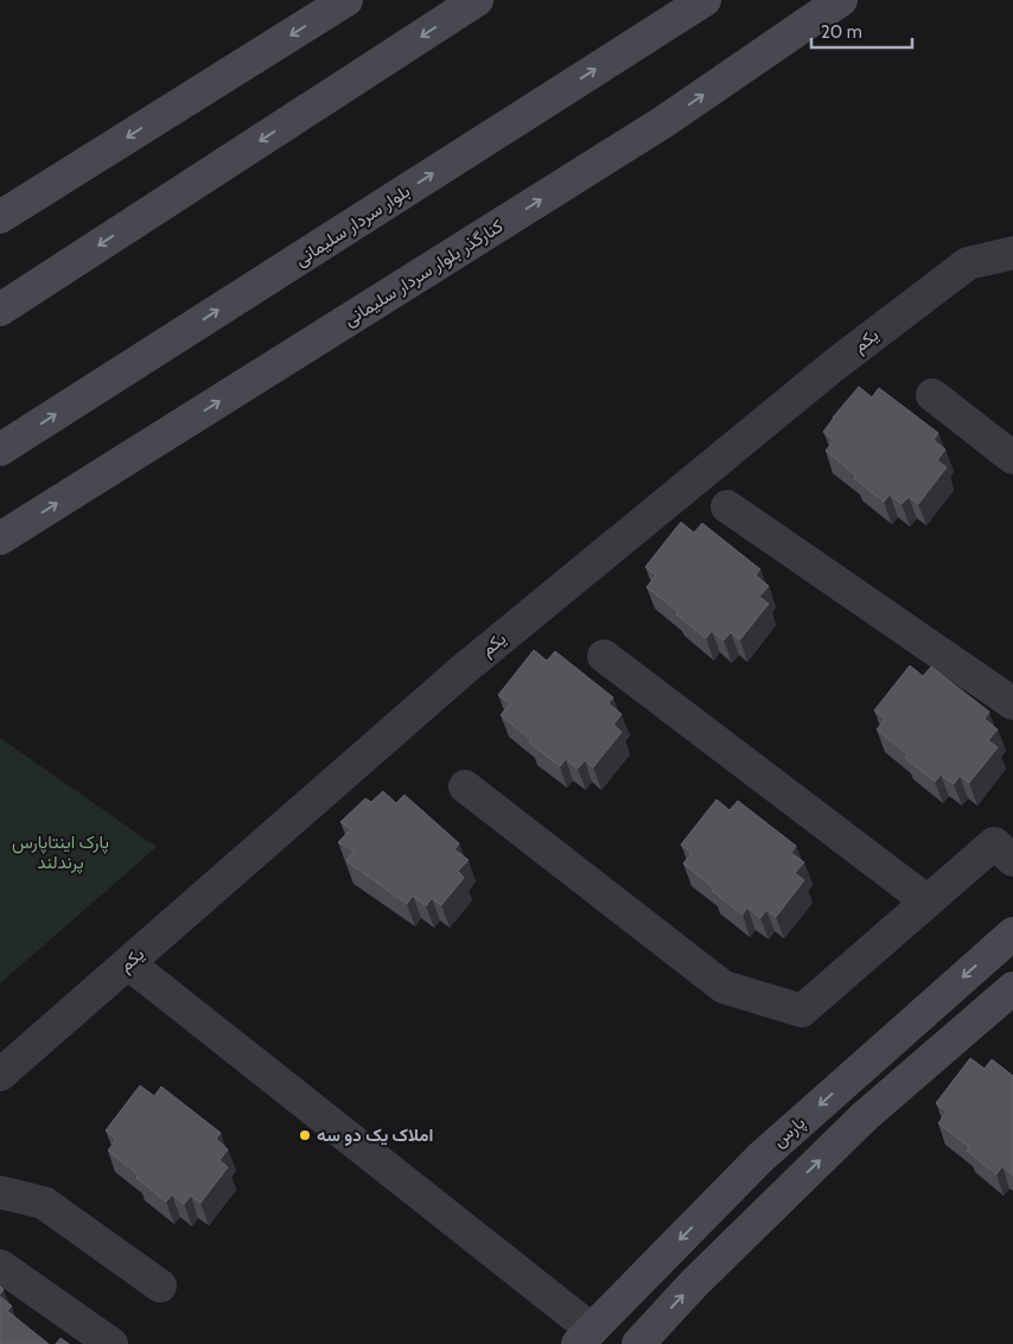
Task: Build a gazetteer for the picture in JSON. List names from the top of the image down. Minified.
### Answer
{"streets":{"street":["بلوار سردار سلیمانی","کنارگذر بلوار سردار سلیمانی","یکم","پارس"]},"parks":["پارک اینتاپارس پرندلند"],"places":["املاک یک دو سه"],"scale_bar":"20 m"}
